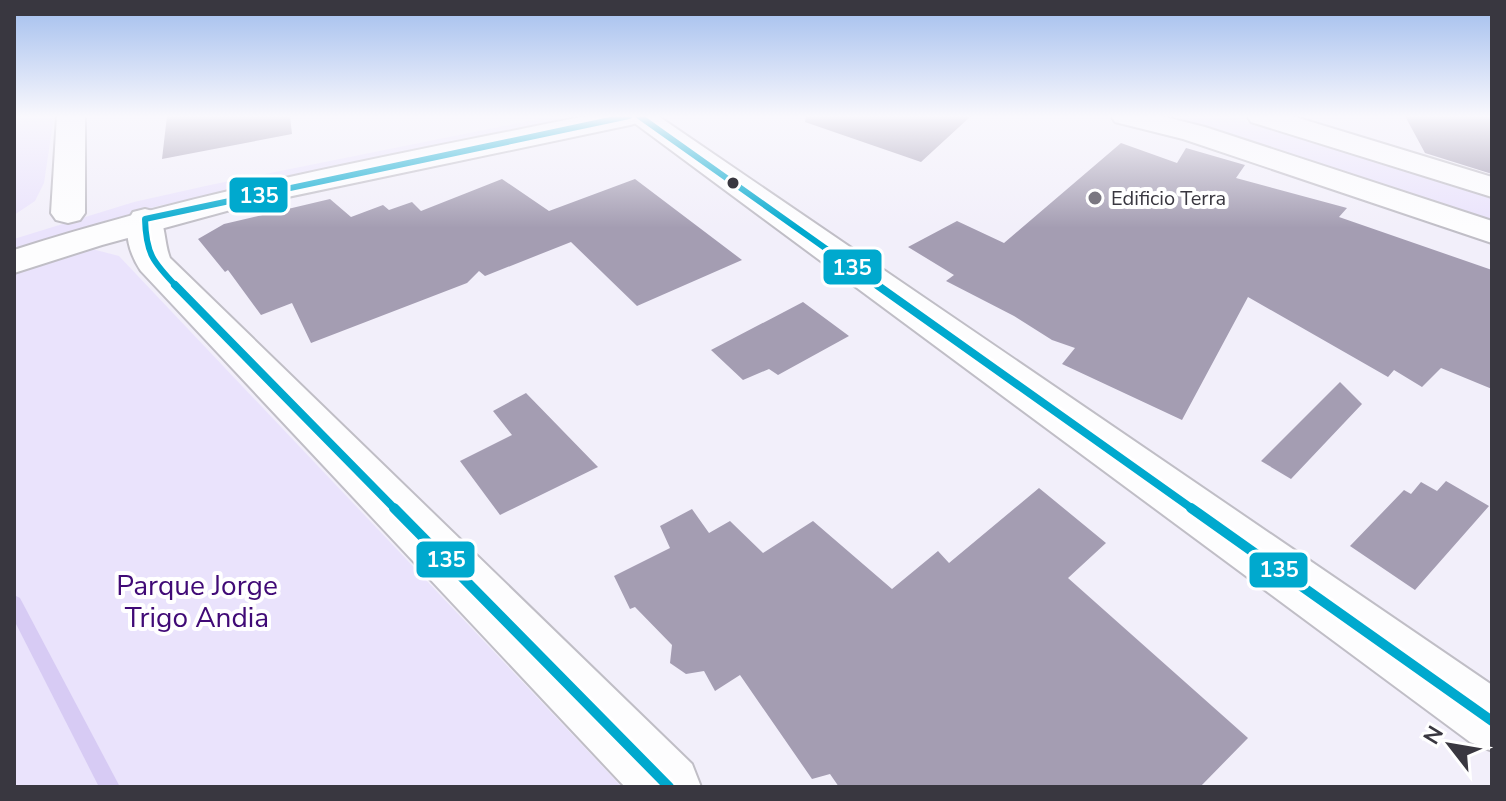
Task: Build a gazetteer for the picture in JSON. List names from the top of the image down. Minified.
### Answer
{"parks":["Parque Jorge Trigo Andia"],"places":["Edificio Terra"],"lines":["transit line 135"],"north":"top left"}
